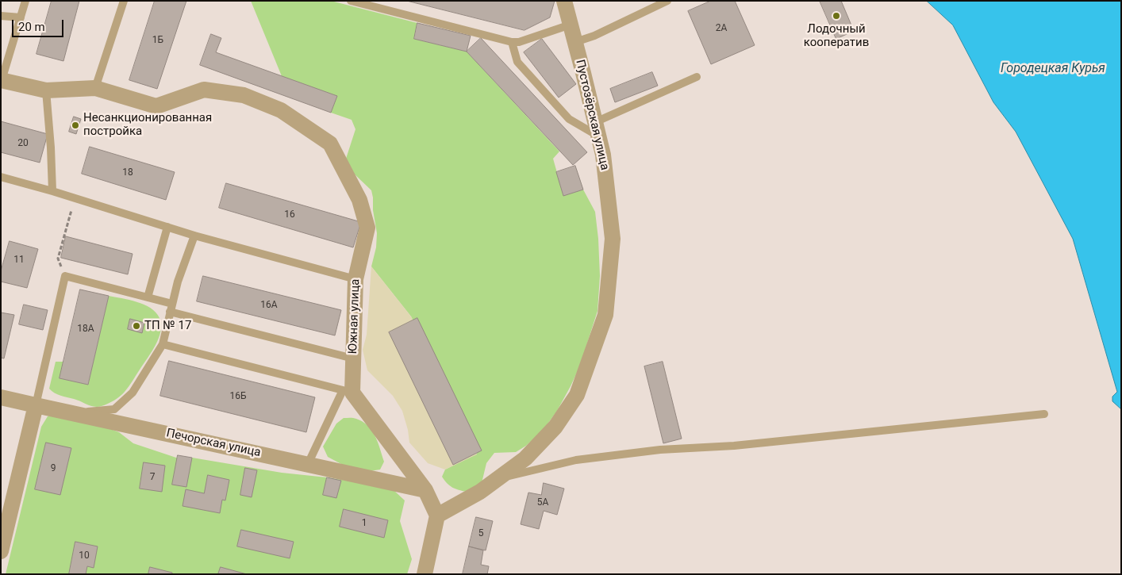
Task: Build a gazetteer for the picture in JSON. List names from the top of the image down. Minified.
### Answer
{"streets":{"street":["Пустозёрская улица","Южная улица","Печорская улица"]},"water":["Городецкая Курья"],"places":["Лодочный кооператив","Несанкционированная постройка","ТП № 17"],"house_numbers":["2А","1Б","20","18","16","11","16А","18А","16Б","9","7","5А","1","5","10"],"scale_bar":"20 m"}
